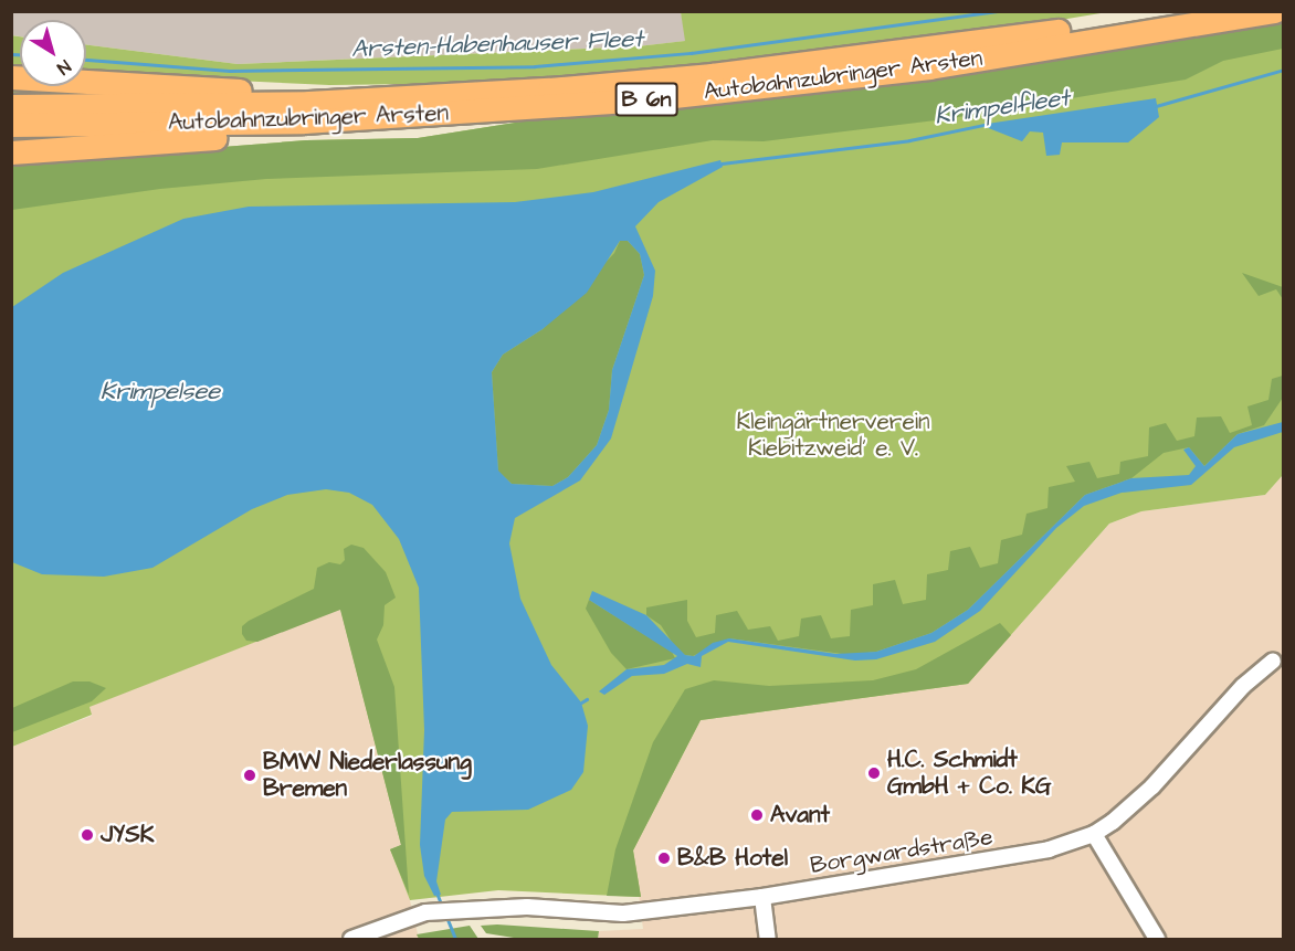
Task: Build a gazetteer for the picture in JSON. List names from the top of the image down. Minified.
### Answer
{"streets":{"highway":["Autobahnzubringer Arsten","B 6n"],"street":["Borgwardstraße"]},"water":["Arsten-Habenhauser Fleet","Krimpelfleet","Krimpelsee"],"parks":["Kleingärtnerverein Kiebitzweid' e. V."],"places":["H.C. Schmidt GmbH + Co. KG","BMW Niederlassung Bremen","Avant","JYSK","B&B Hotel"],"north":"bottom right"}
